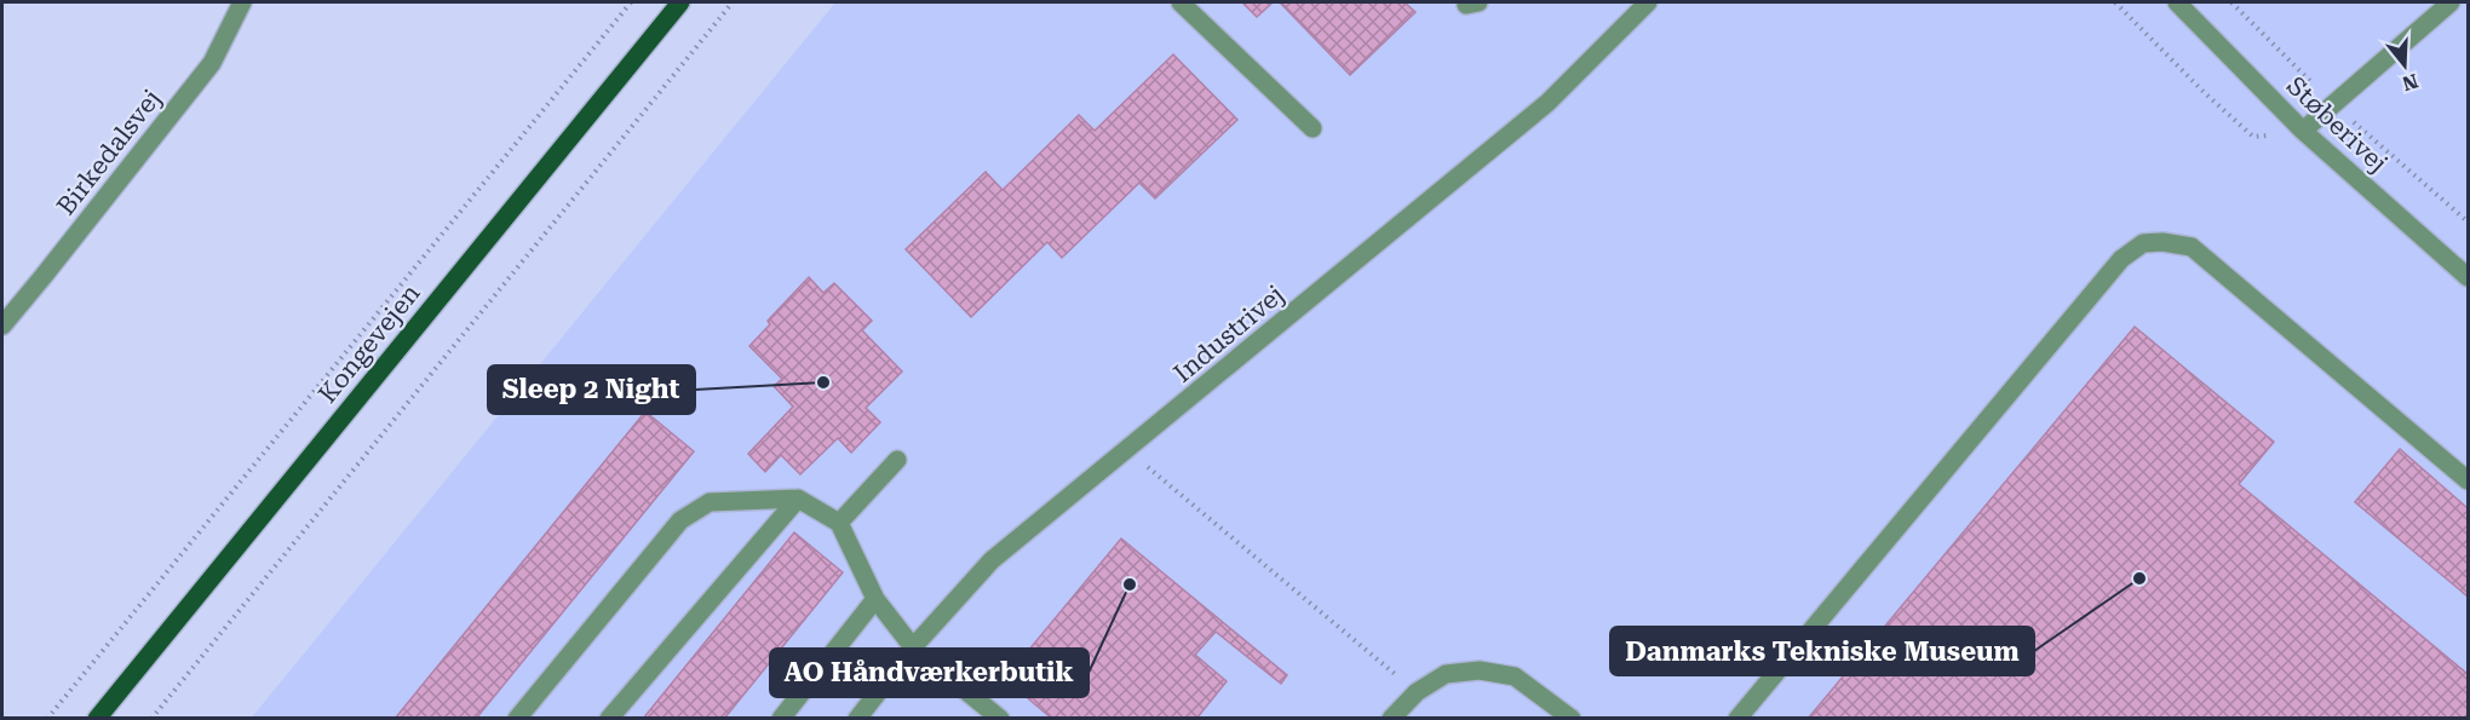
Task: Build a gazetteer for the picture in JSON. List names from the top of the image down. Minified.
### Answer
{"streets":{"main road":["Kongevejen"],"street":["Støberivej","Birkedalsvej","Industrivej"]},"places":["Sleep 2 Night","Danmarks Tekniske Museum","AO Håndværkerbutik"],"north":"bottom"}
